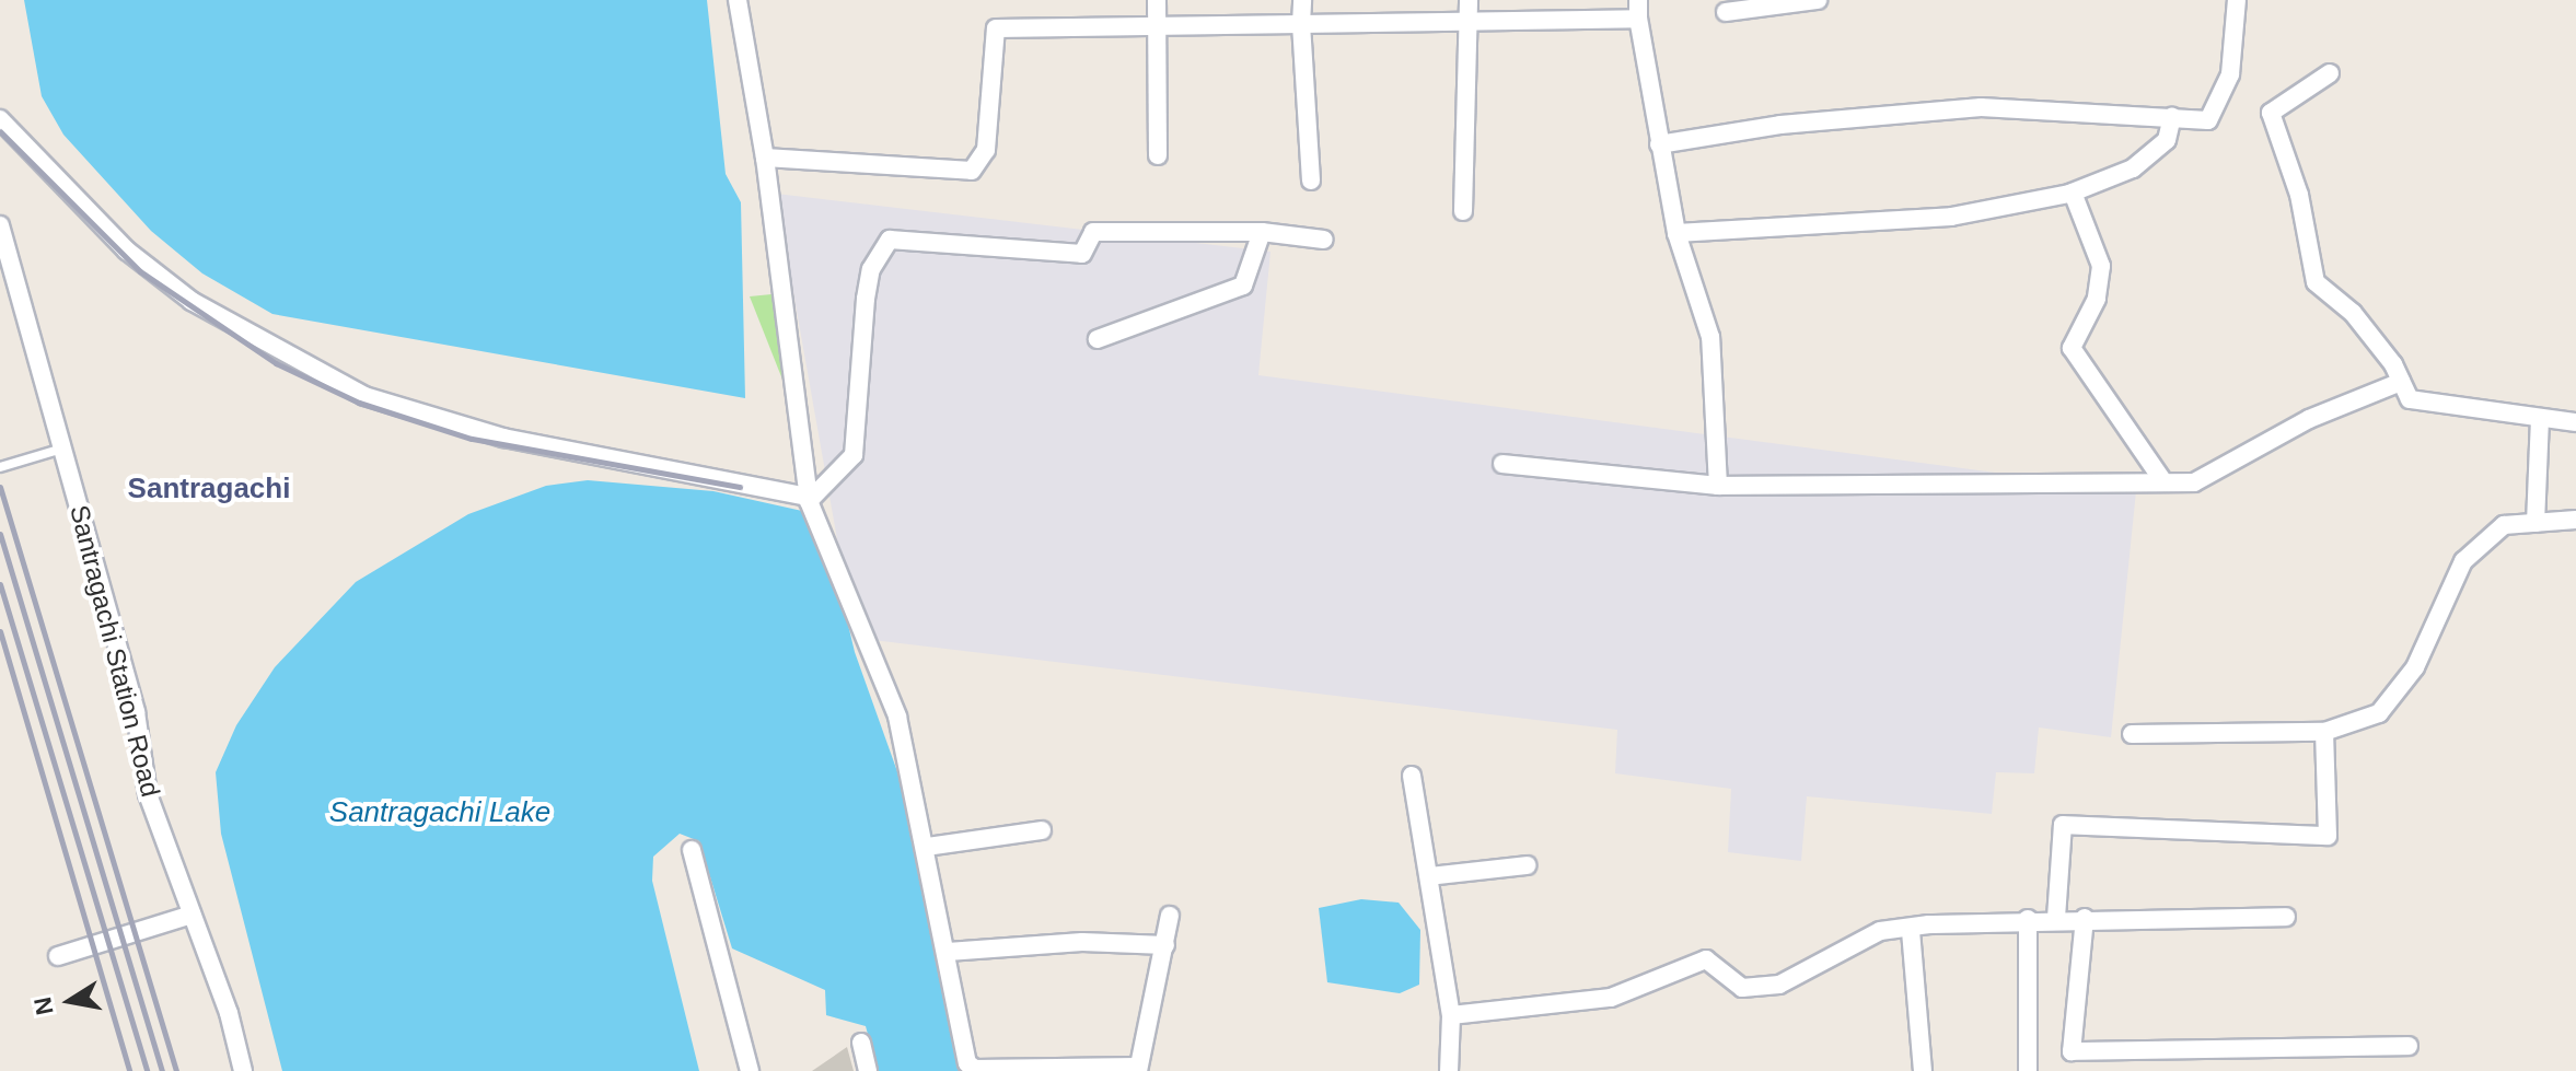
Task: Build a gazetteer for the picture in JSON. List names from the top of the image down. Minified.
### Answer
{"streets":{"street":["Santragachi Station Road"]},"districts":["Santragachi"],"water":["Santragachi Lake"],"north":"left"}
